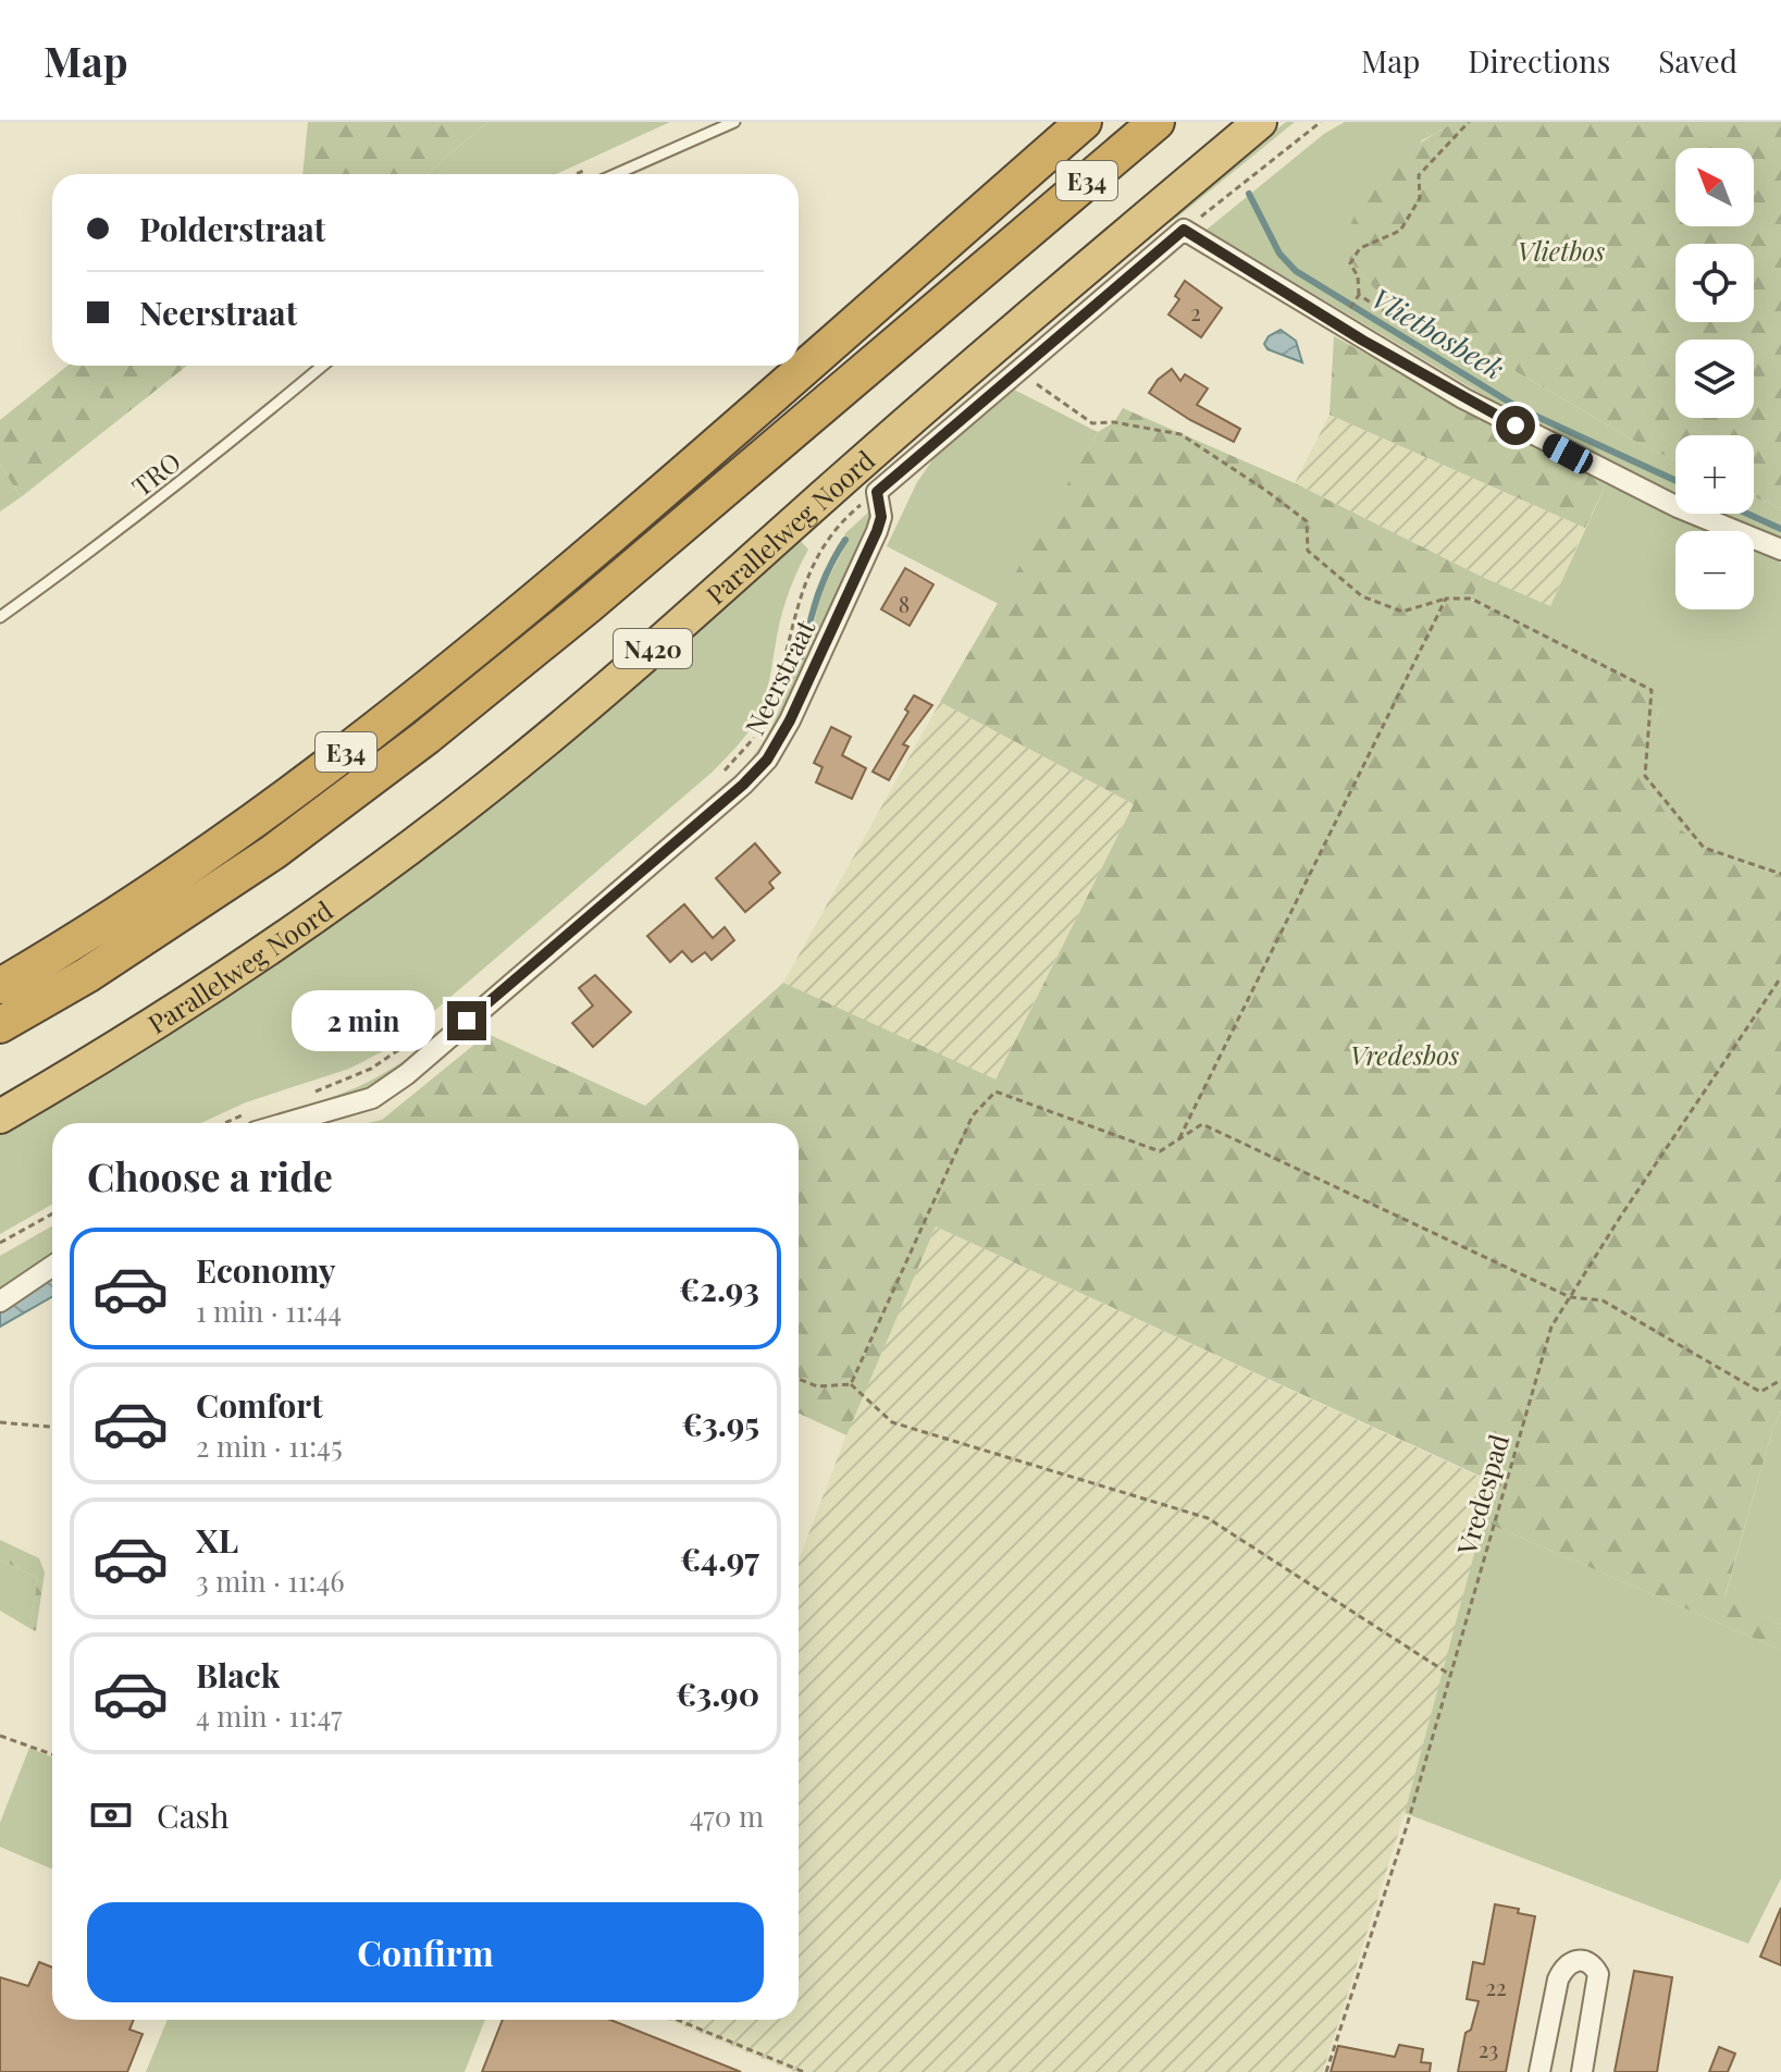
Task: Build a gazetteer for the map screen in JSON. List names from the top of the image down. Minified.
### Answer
{"streets":{"highway":["E34","Parallelweg Noord","N420"],"street":["Neerstraat"],"lane":["TRO"],"path":["Vredespad"]},"water":["Vlietbosbeek"],"parks":["Vlietbos","Vredesbos"],"house_numbers":["2","8","22","23"],"north":"top left","page":{"header":"Map","nav":["Map","Directions","Saved"],"map_buttons":["+","−"],"banner":["Polderstraat","Neerstraat"],"bubble":"2 min","heading":"Choose a ride","list":[{"name":"Economy","note":"1 min · 11:44","value":"€2.93"},{"name":"Comfort","note":"2 min · 11:45","value":"€3.95"},{"name":"XL","note":"3 min · 11:46","value":"€4.97"},{"name":"Black","note":"4 min · 11:47","value":"€3.90"}],"pay":["Cash","470 m"],"buttons":"Confirm"}}
